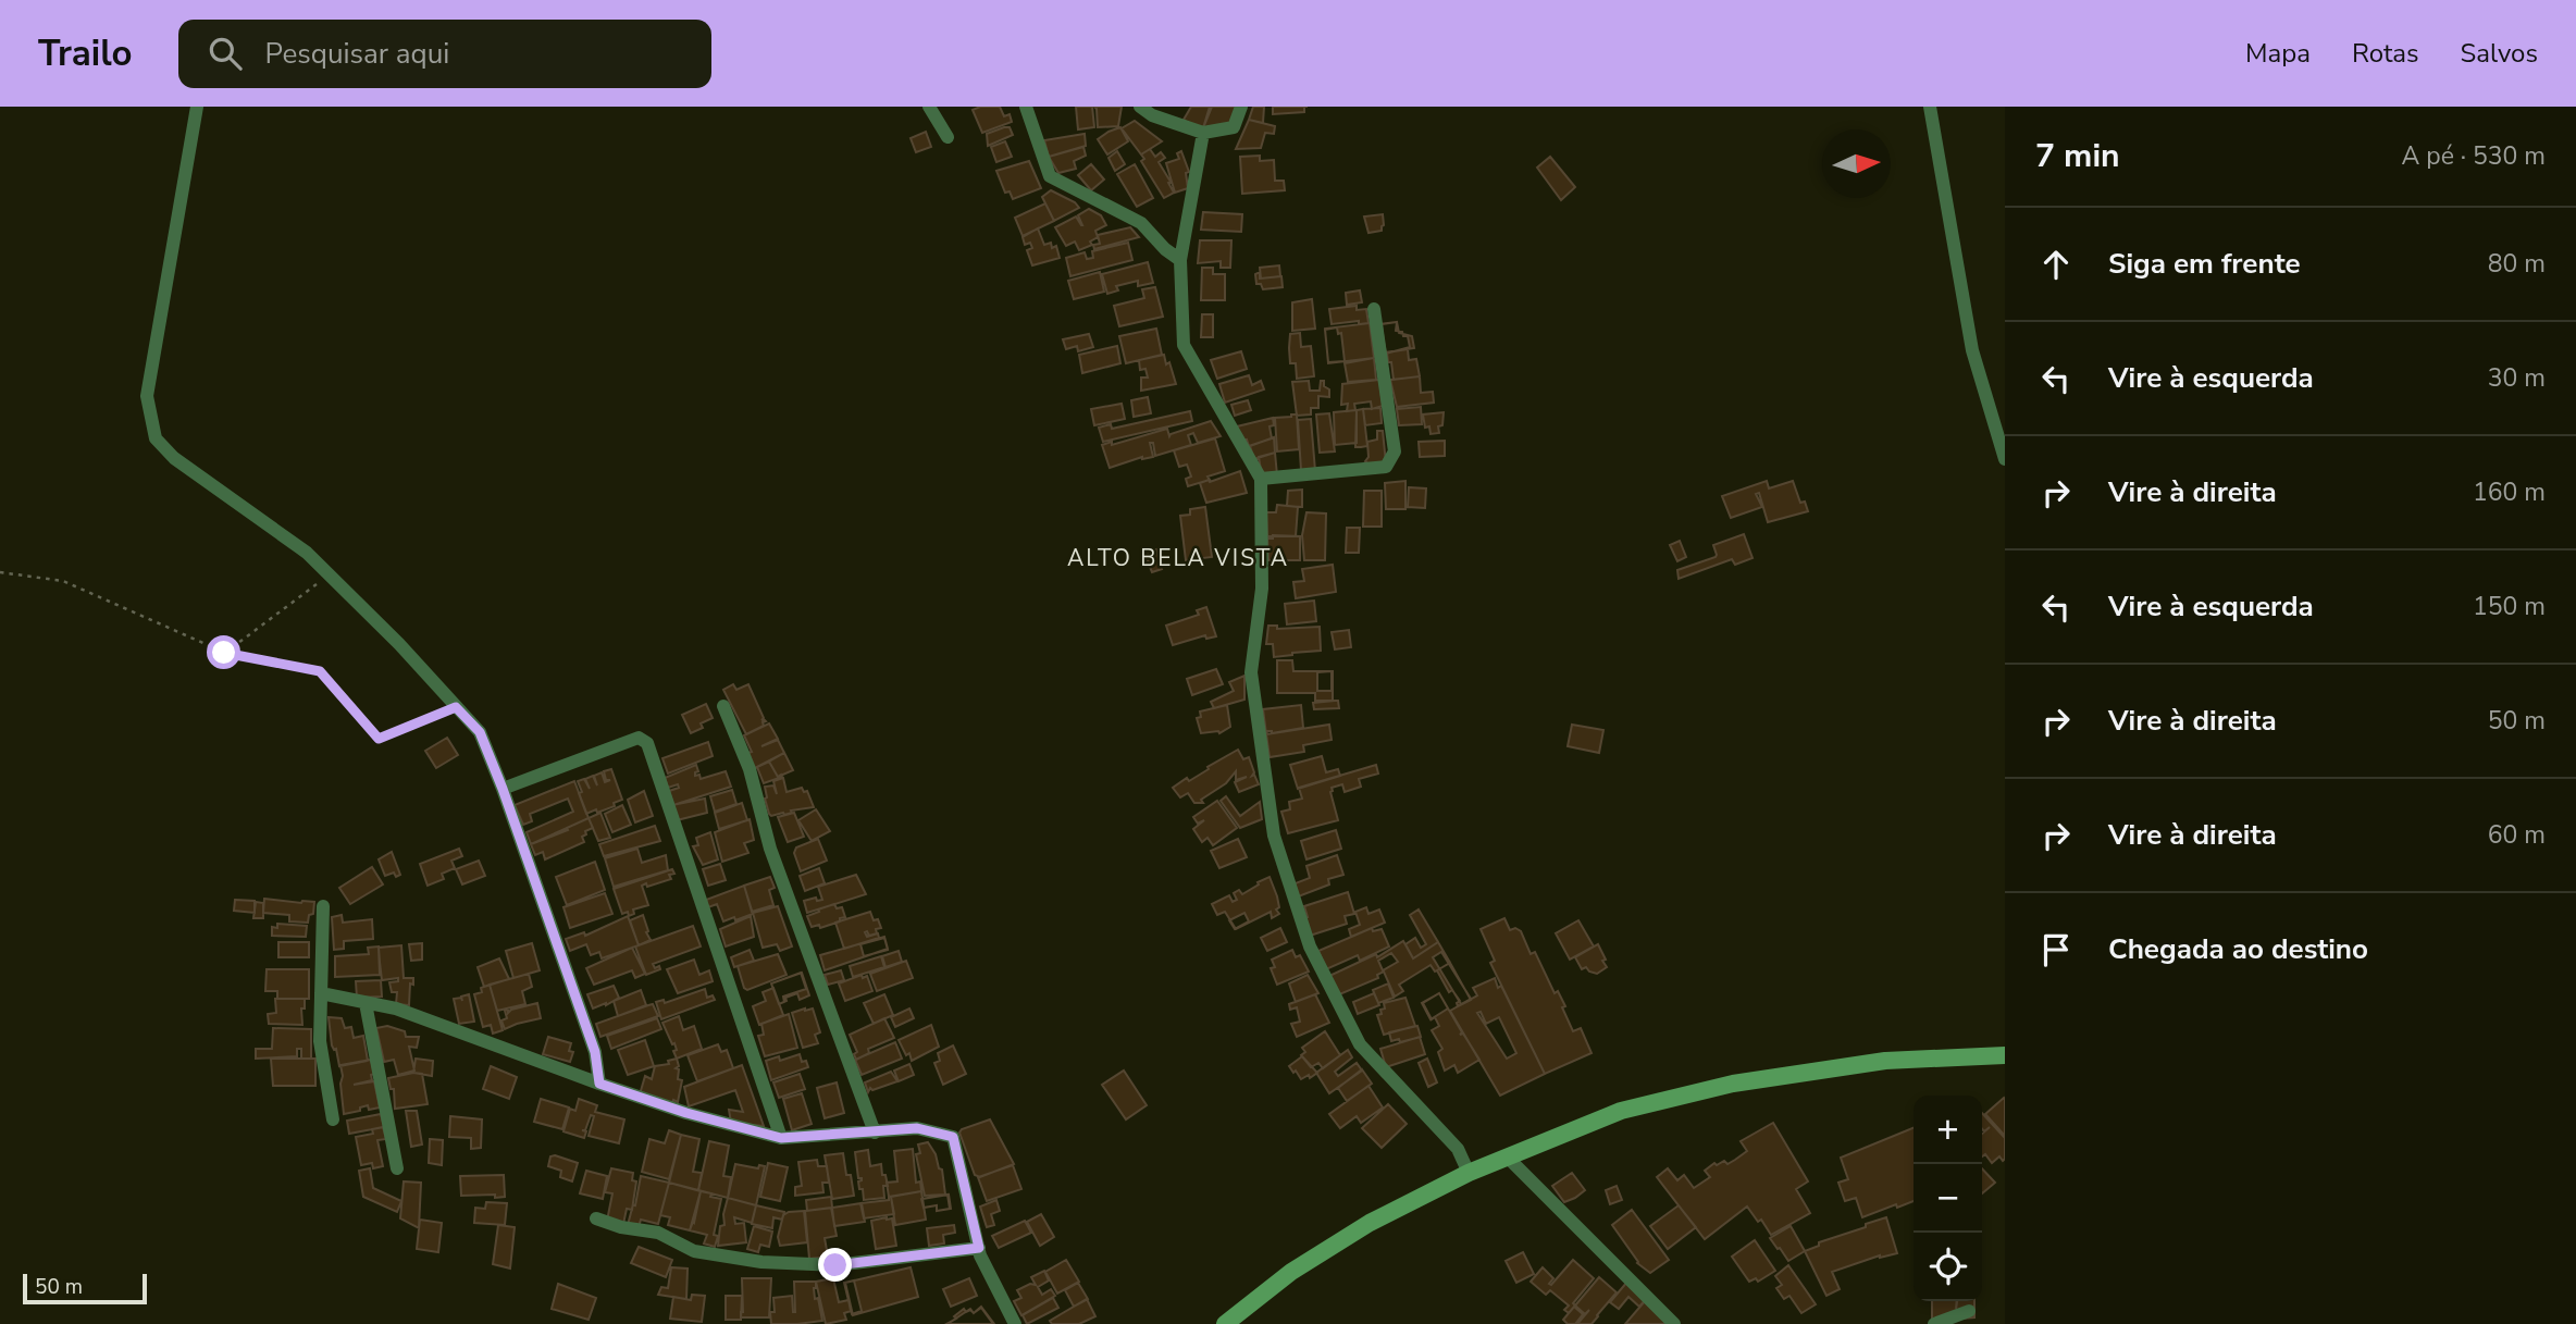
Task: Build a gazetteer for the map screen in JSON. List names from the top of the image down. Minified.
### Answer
{"districts":["ALTO BELA VISTA"],"scale_bar":"50 m","north":"right","page":{"header":"Trailo","search":"Pesquisar aqui","nav":["Mapa","Rotas","Salvos"],"heading":["7 min","A pé · 530 m"],"list":[["Siga em frente","80 m"],["Vire à esquerda","30 m"],["Vire à direita","160 m"],["Vire à esquerda","150 m"],["Vire à direita","50 m"],["Vire à direita","60 m"],"Chegada ao destino"],"map_buttons":["+","−"],"scale":"50 m"}}
